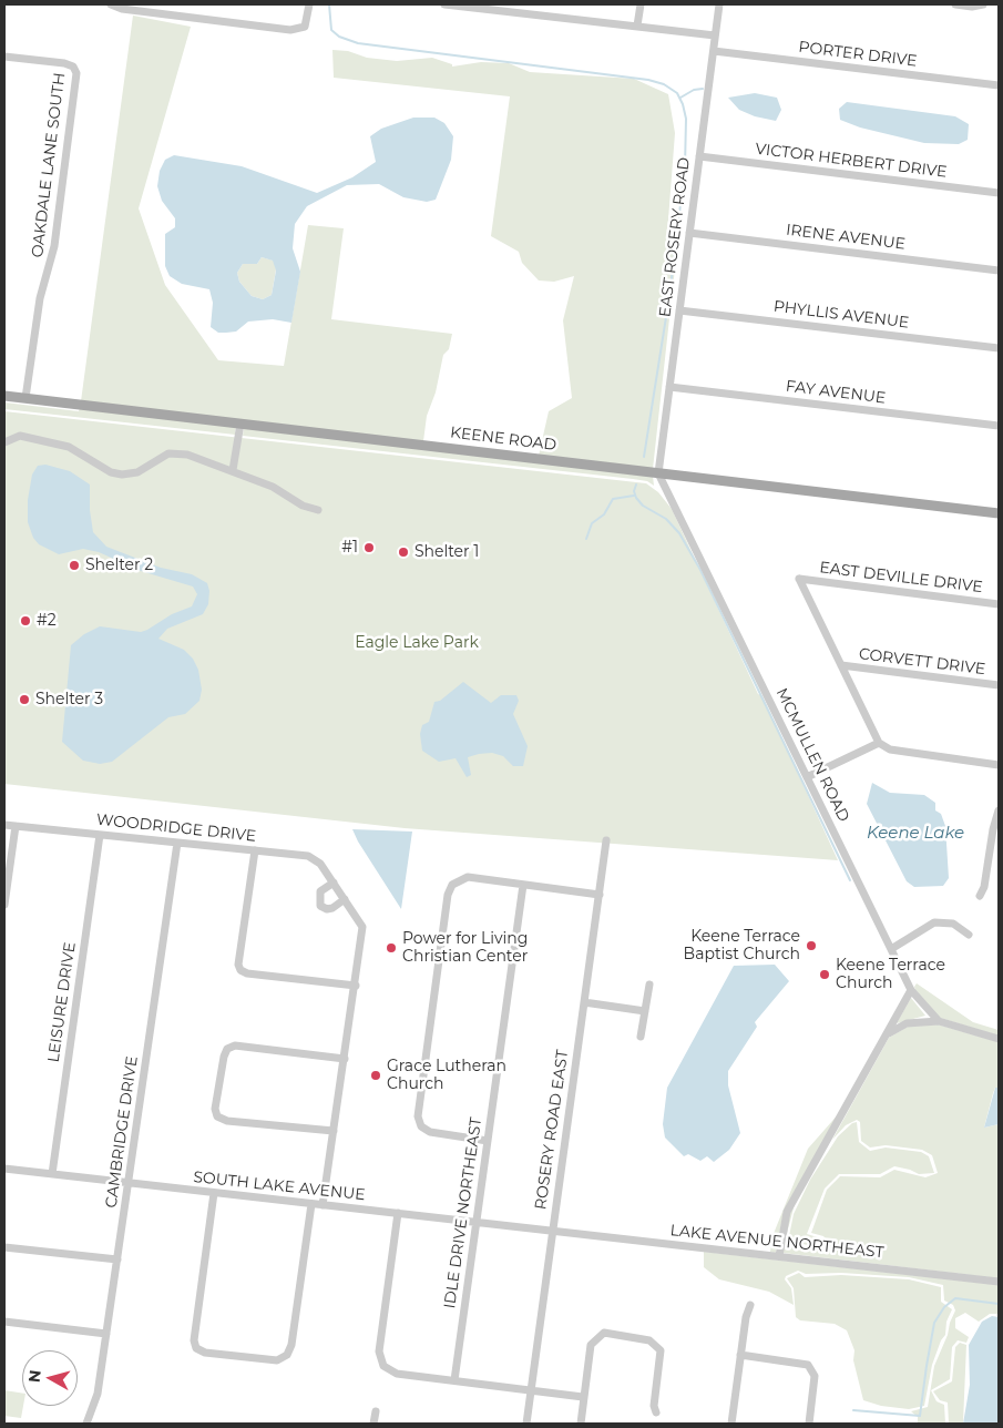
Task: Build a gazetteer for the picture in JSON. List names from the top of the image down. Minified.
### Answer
{"streets":{"main road":["KEENE ROAD"],"street":["PORTER DRIVE","VICTOR HERBERT DRIVE","OAKDALE LANE SOUTH","EAST ROSERY ROAD","IRENE AVENUE","PHYLLIS AVENUE","FAY AVENUE","EAST DEVILLE DRIVE","CORVETT DRIVE","MCMULLEN ROAD","WOODRIDGE DRIVE","LEISURE DRIVE","ROSERY ROAD EAST","CAMBRIDGE DRIVE","SOUTH LAKE AVENUE","IDLE DRIVE NORTHEAST","LAKE AVENUE NORTHEAST"]},"crossings":[["PORTER DRIVE","EAST ROSERY ROAD"],["VICTOR HERBERT DRIVE","EAST ROSERY ROAD"],["OAKDALE LANE SOUTH","KEENE ROAD"],["EAST ROSERY ROAD","IRENE AVENUE"],["EAST ROSERY ROAD","PHYLLIS AVENUE"],["EAST ROSERY ROAD","FAY AVENUE"],["EAST ROSERY ROAD","KEENE ROAD"],["EAST ROSERY ROAD","MCMULLEN ROAD"],["KEENE ROAD","MCMULLEN ROAD"],["EAST DEVILLE DRIVE","CORVETT DRIVE"],["WOODRIDGE DRIVE","LEISURE DRIVE"],["WOODRIDGE DRIVE","CAMBRIDGE DRIVE"],["WOODRIDGE DRIVE","SOUTH LAKE AVENUE"],["LEISURE DRIVE","SOUTH LAKE AVENUE"],["ROSERY ROAD EAST","SOUTH LAKE AVENUE"],["ROSERY ROAD EAST","LAKE AVENUE NORTHEAST"],["CAMBRIDGE DRIVE","SOUTH LAKE AVENUE"],["SOUTH LAKE AVENUE","IDLE DRIVE NORTHEAST"],["SOUTH LAKE AVENUE","LAKE AVENUE NORTHEAST"]],"water":["Keene Lake"],"parks":["Eagle Lake Park"],"places":["#1","Shelter 1","Shelter 2","#2","Shelter 3","Keene Terrace Baptist Church","Power for Living Christian Center","Keene Terrace Church","Grace Lutheran Church"],"north":"left"}
